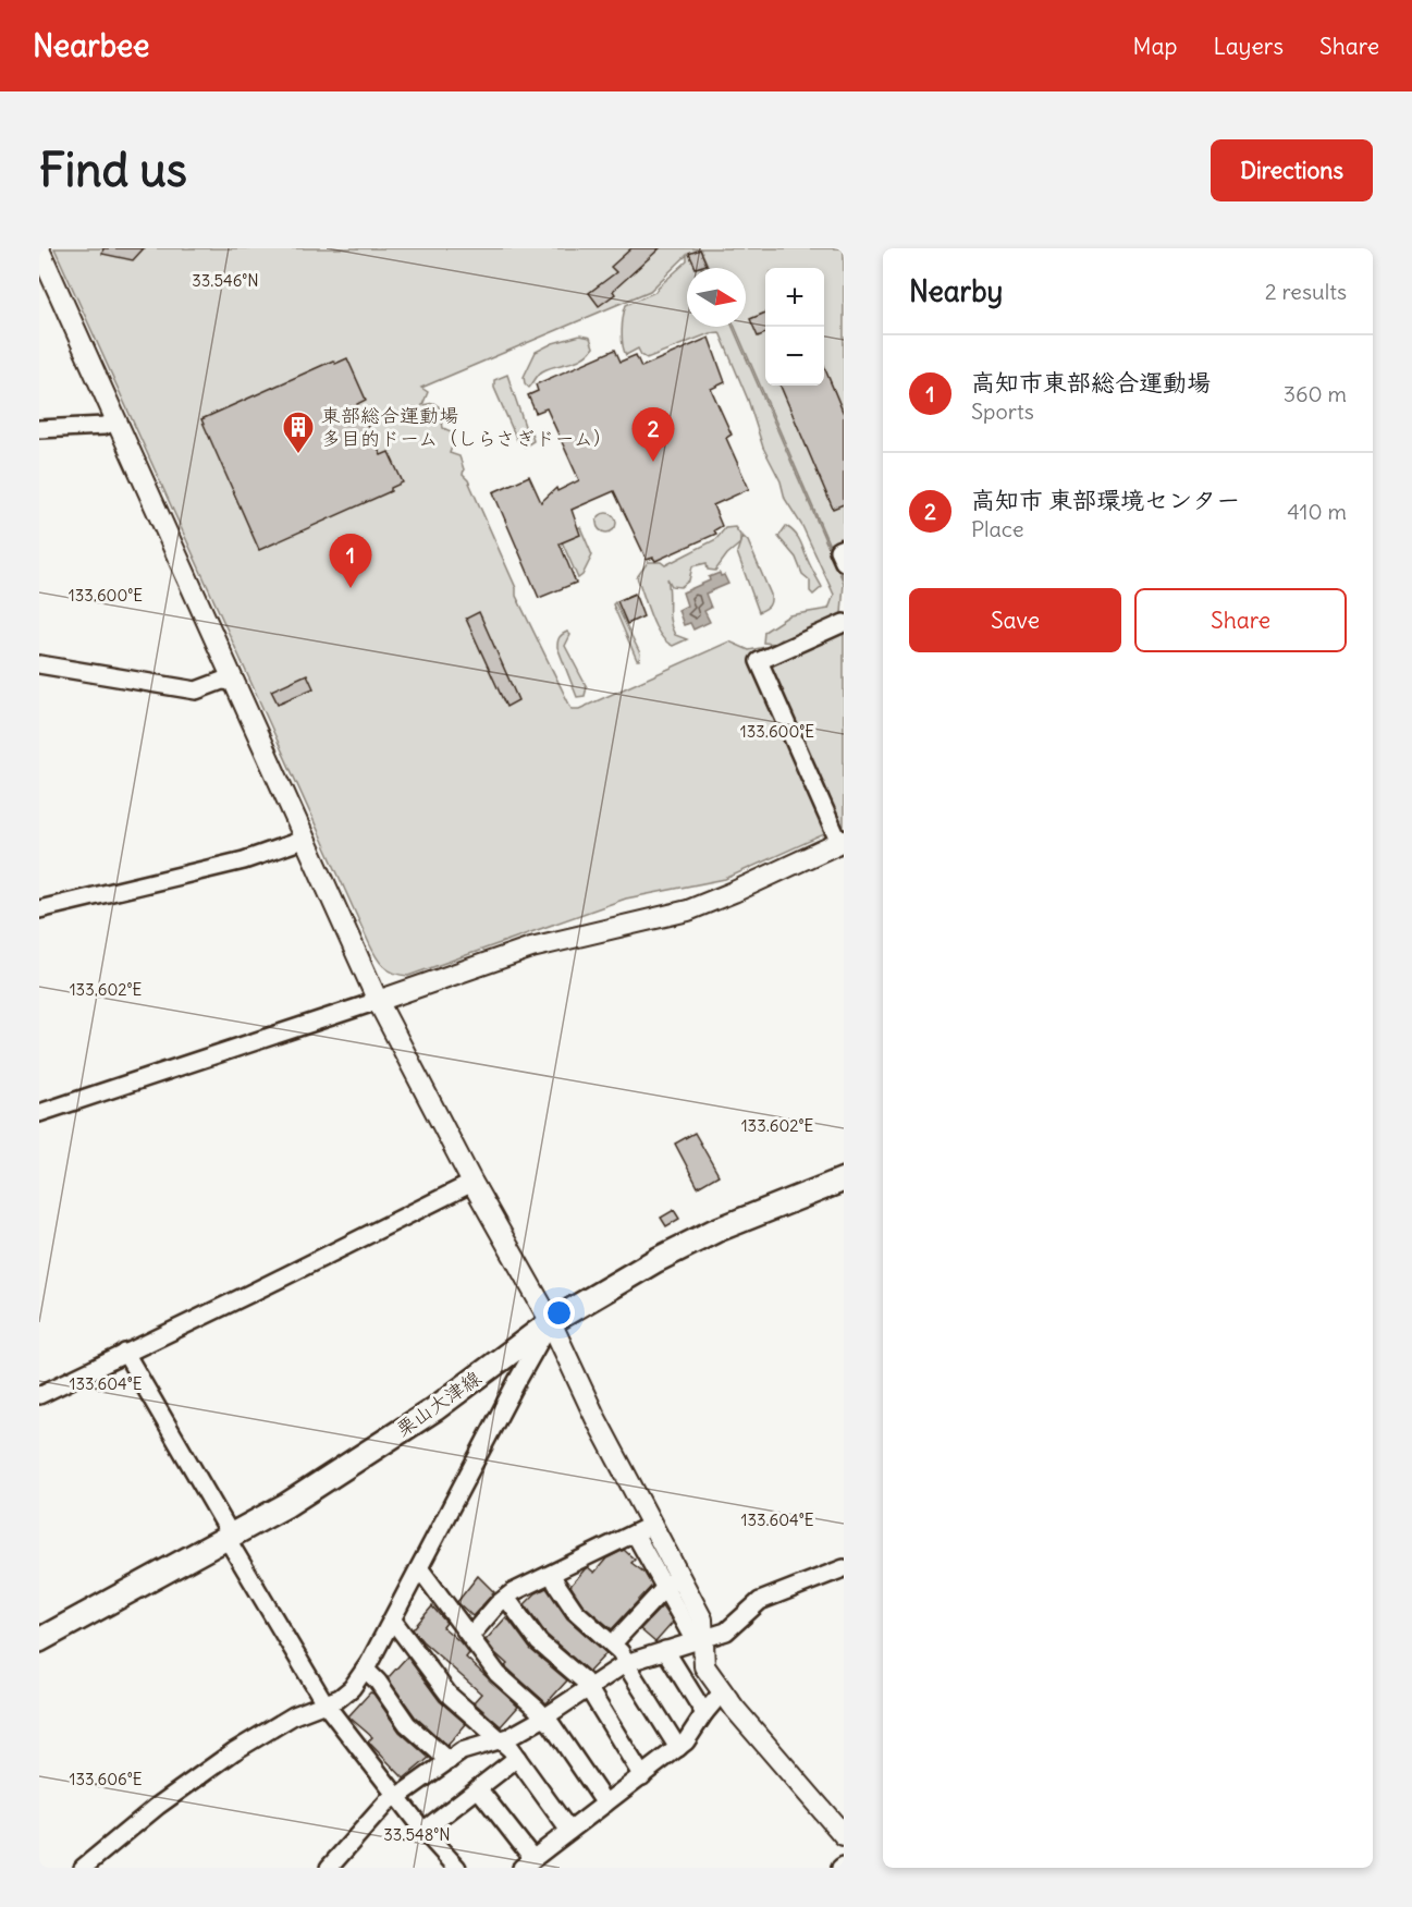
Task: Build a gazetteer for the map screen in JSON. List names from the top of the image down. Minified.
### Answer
{"streets":{"main road":["栗山大津線"]},"places":{"building":["東部総合運動場 多目的ドーム（しらさぎドーム）"]},"north":"right","page":{"header":"Nearbee","nav":["Map","Layers","Share"],"buttons":["Directions",["Save","Share"]],"title":"Find us","heading":["Nearby","2 results"],"map_buttons":["+","−"],"list":[{"mark":"1","name":"高知市東部総合運動場","note":"Sports","value":"360 m"},{"mark":"2","name":"高知市 東部環境センター","note":"Place","value":"410 m"}],"pins":["2","1"]},"coordinates":["33.546°N","133.600°E","133.602°E","133.604°E","133.606°E","33.548°N"]}
